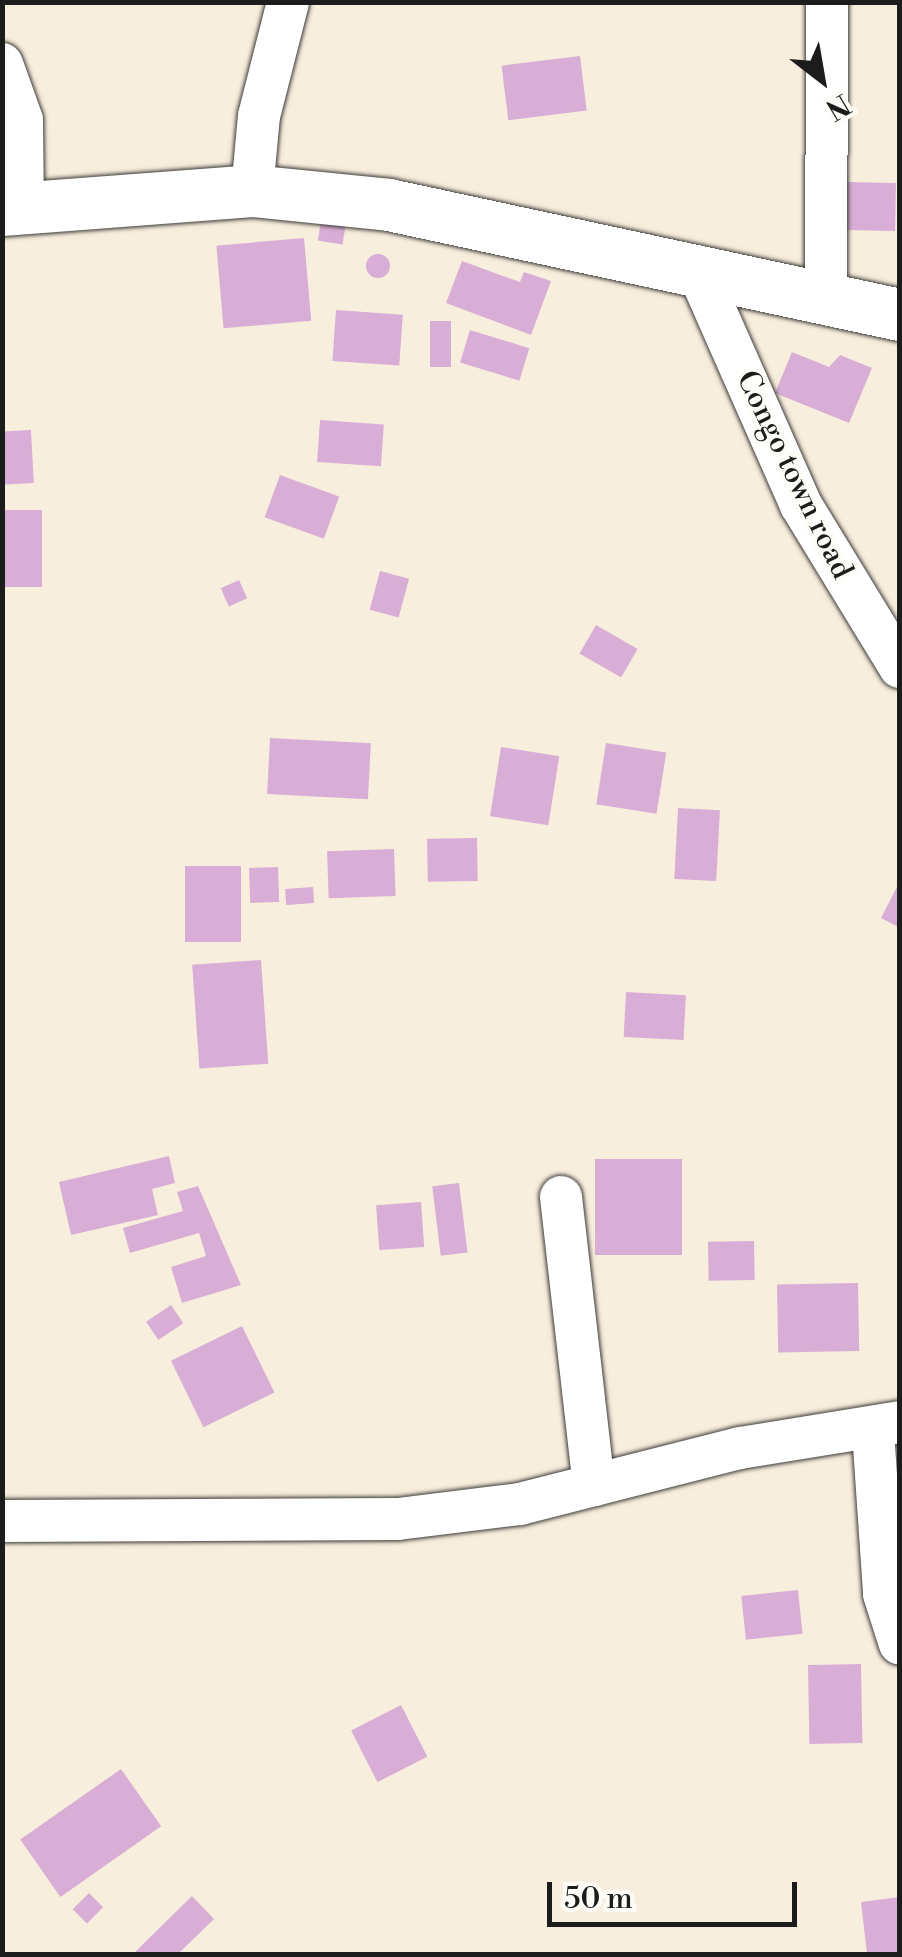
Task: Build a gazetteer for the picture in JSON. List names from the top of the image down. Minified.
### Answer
{"streets":{"street":["Congo town road"]},"scale_bar":"50 m","north":"bottom right"}
